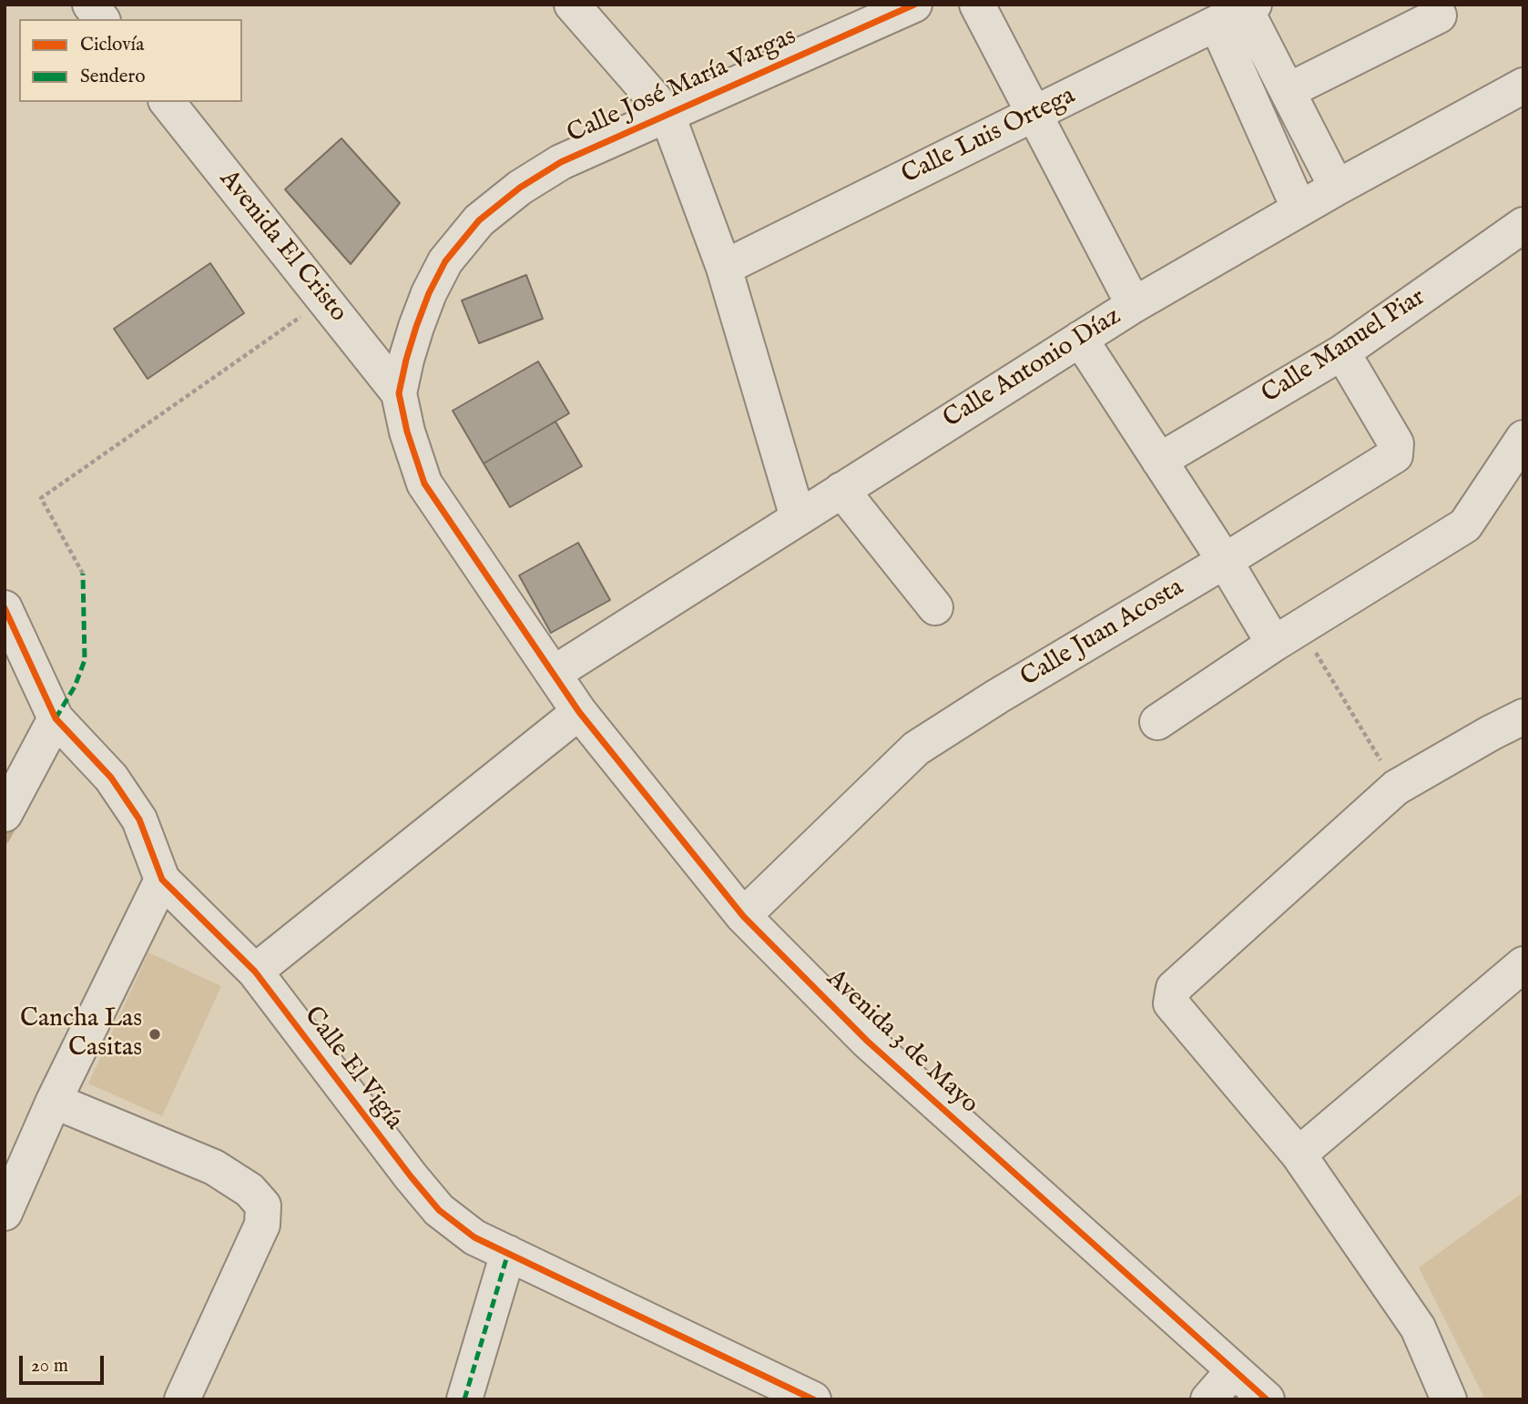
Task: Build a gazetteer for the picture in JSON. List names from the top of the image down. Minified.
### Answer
{"streets":{"street":["Calle José María Vargas","Calle Luis Ortega","Avenida El Cristo","Calle Manuel Piar","Calle Antonio Díaz","Calle Juan Acosta","Avenida 3 de Mayo","Calle El Vigía"]},"crossings":[["Calle José María Vargas","Avenida El Cristo"],["Calle José María Vargas","Avenida 3 de Mayo"],["Avenida El Cristo","Avenida 3 de Mayo"],["Calle Manuel Piar","Calle Juan Acosta"],["Calle Antonio Díaz","Avenida 3 de Mayo"],["Calle Juan Acosta","Avenida 3 de Mayo"]],"places":["Cancha Las Casitas"],"legend":["Ciclovía","Sendero"],"scale_bar":"20 m"}
